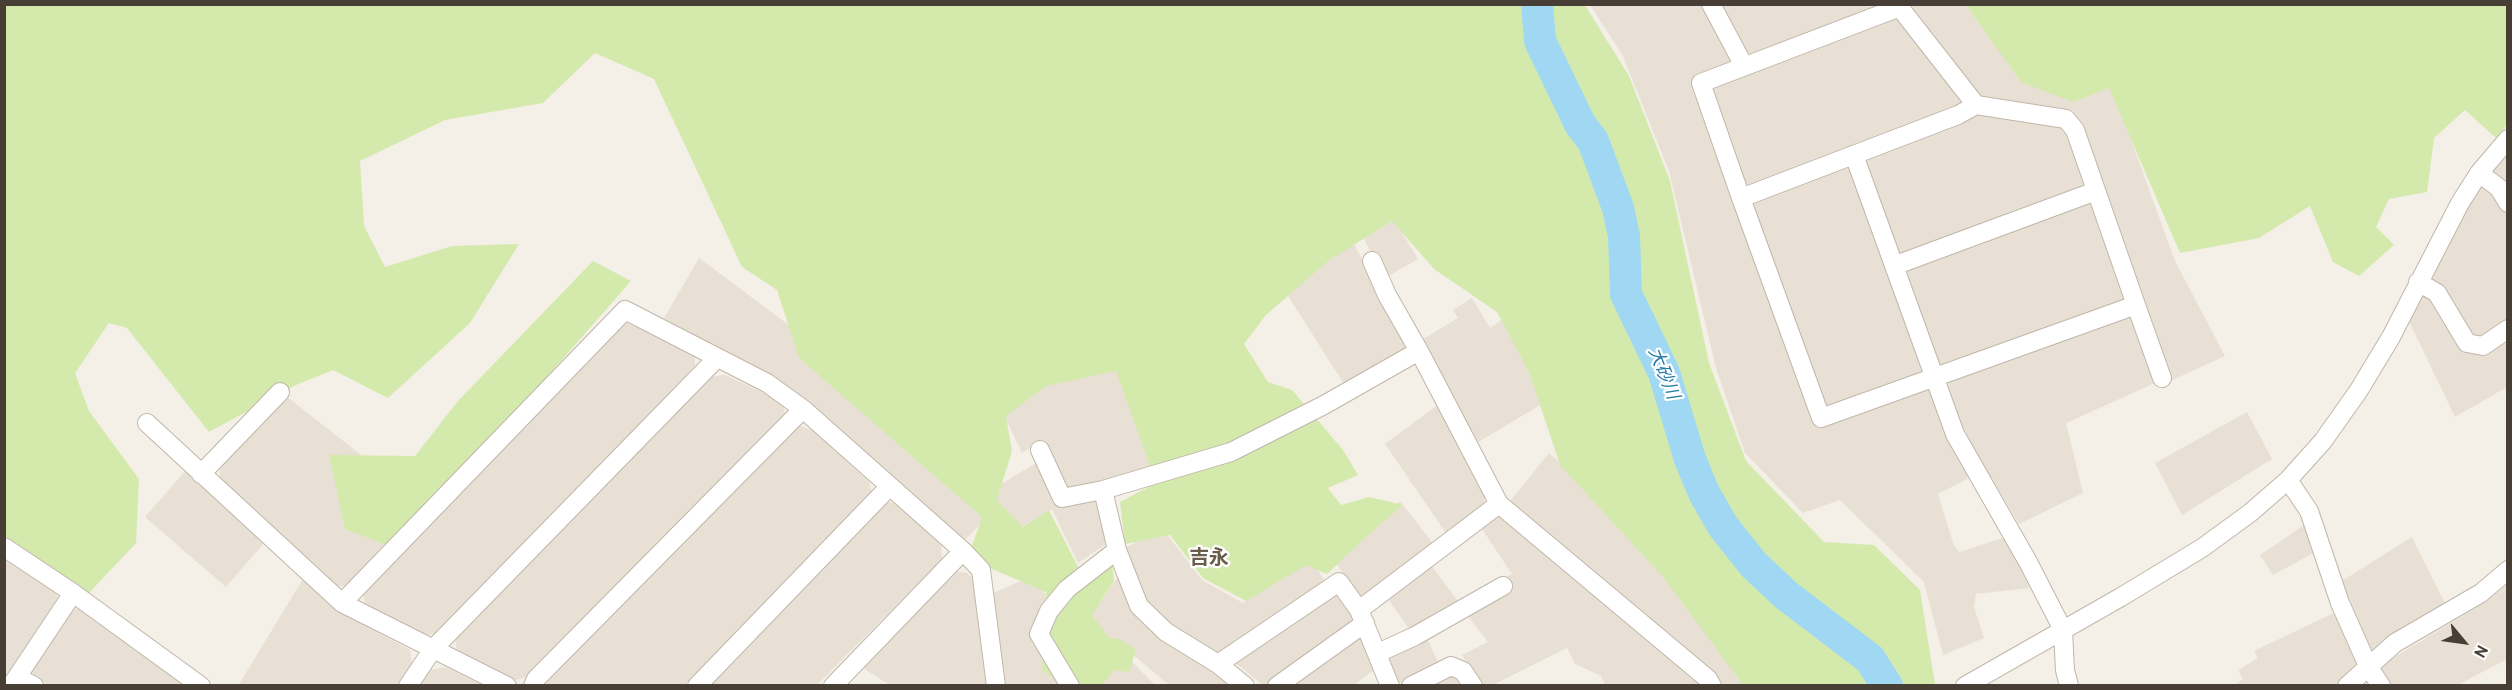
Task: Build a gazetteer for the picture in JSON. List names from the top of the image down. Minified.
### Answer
{"districts":["吉永"],"water":["大砂川"],"north":"bottom right"}
